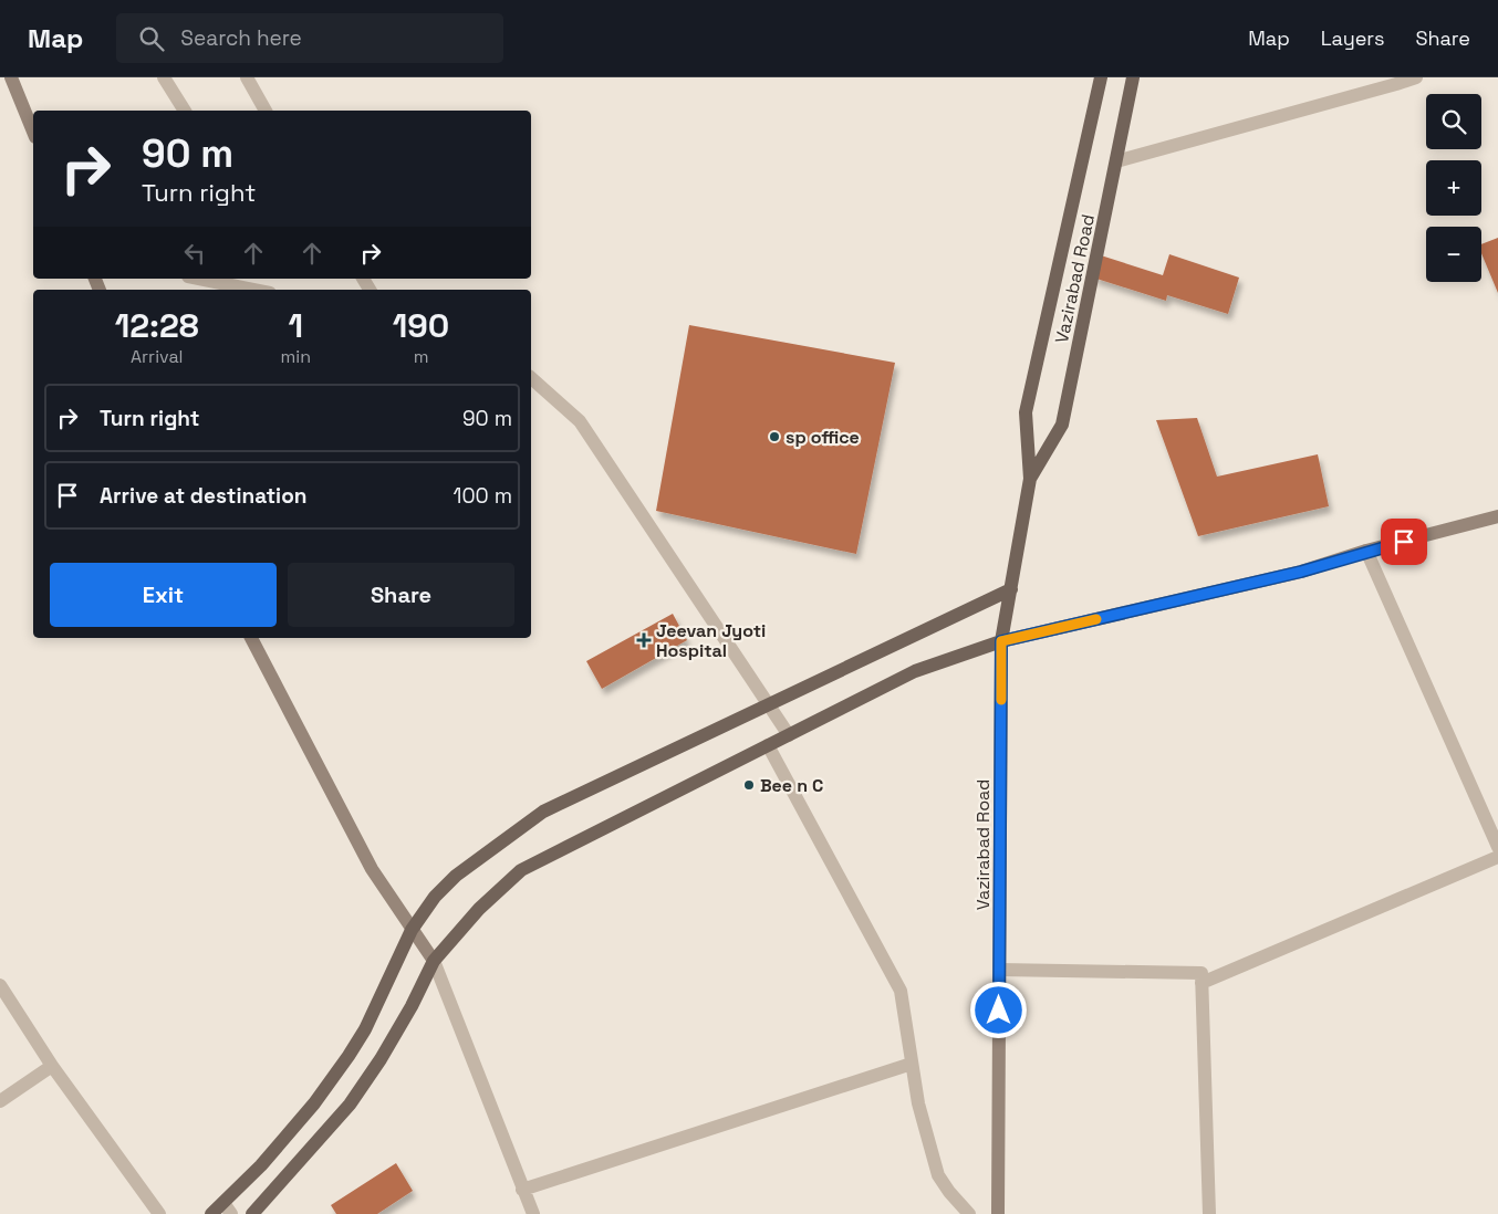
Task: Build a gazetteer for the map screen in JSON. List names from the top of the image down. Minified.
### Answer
{"streets":{"main road":["Vazirabad Road"]},"places":{"other":["sp office","Bee n C"],"health":["Jeevan Jyoti Hospital"]},"page":{"header":"Map","search":"Search here","nav":["Map","Layers","Share"],"map_buttons":["+","−"],"turn":["90 m","Turn right"],"eta":["12:28","Arrival","1","min","190","m"],"list":[{"name":"Turn right","value":"90 m"},{"name":"Arrive at destination","value":"100 m"}],"buttons":["Exit","Share"]}}
